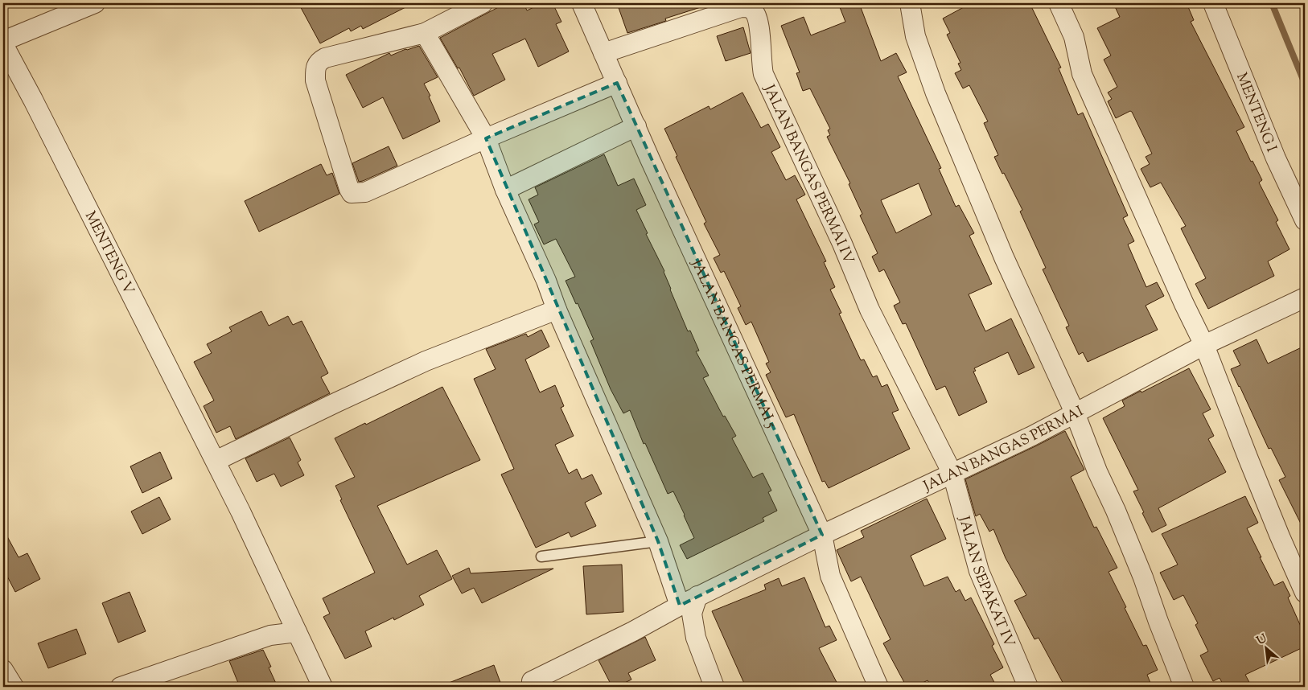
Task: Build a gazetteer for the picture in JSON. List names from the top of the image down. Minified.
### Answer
{"streets":{"street":["MENTENG I","JALAN BANGAS PERMAI IV","MENTENG V","JALAN BANGAS PERMAI 5","JALAN BANGAS PERMAI","JALAN SEPAKAT IV"]},"crossings":[["JALAN BANGAS PERMAI IV","JALAN BANGAS PERMAI 5"],["JALAN BANGAS PERMAI IV","JALAN BANGAS PERMAI"],["JALAN BANGAS PERMAI IV","JALAN SEPAKAT IV"],["JALAN BANGAS PERMAI 5","JALAN BANGAS PERMAI"],["JALAN BANGAS PERMAI","JALAN SEPAKAT IV"]],"north":"top left"}
